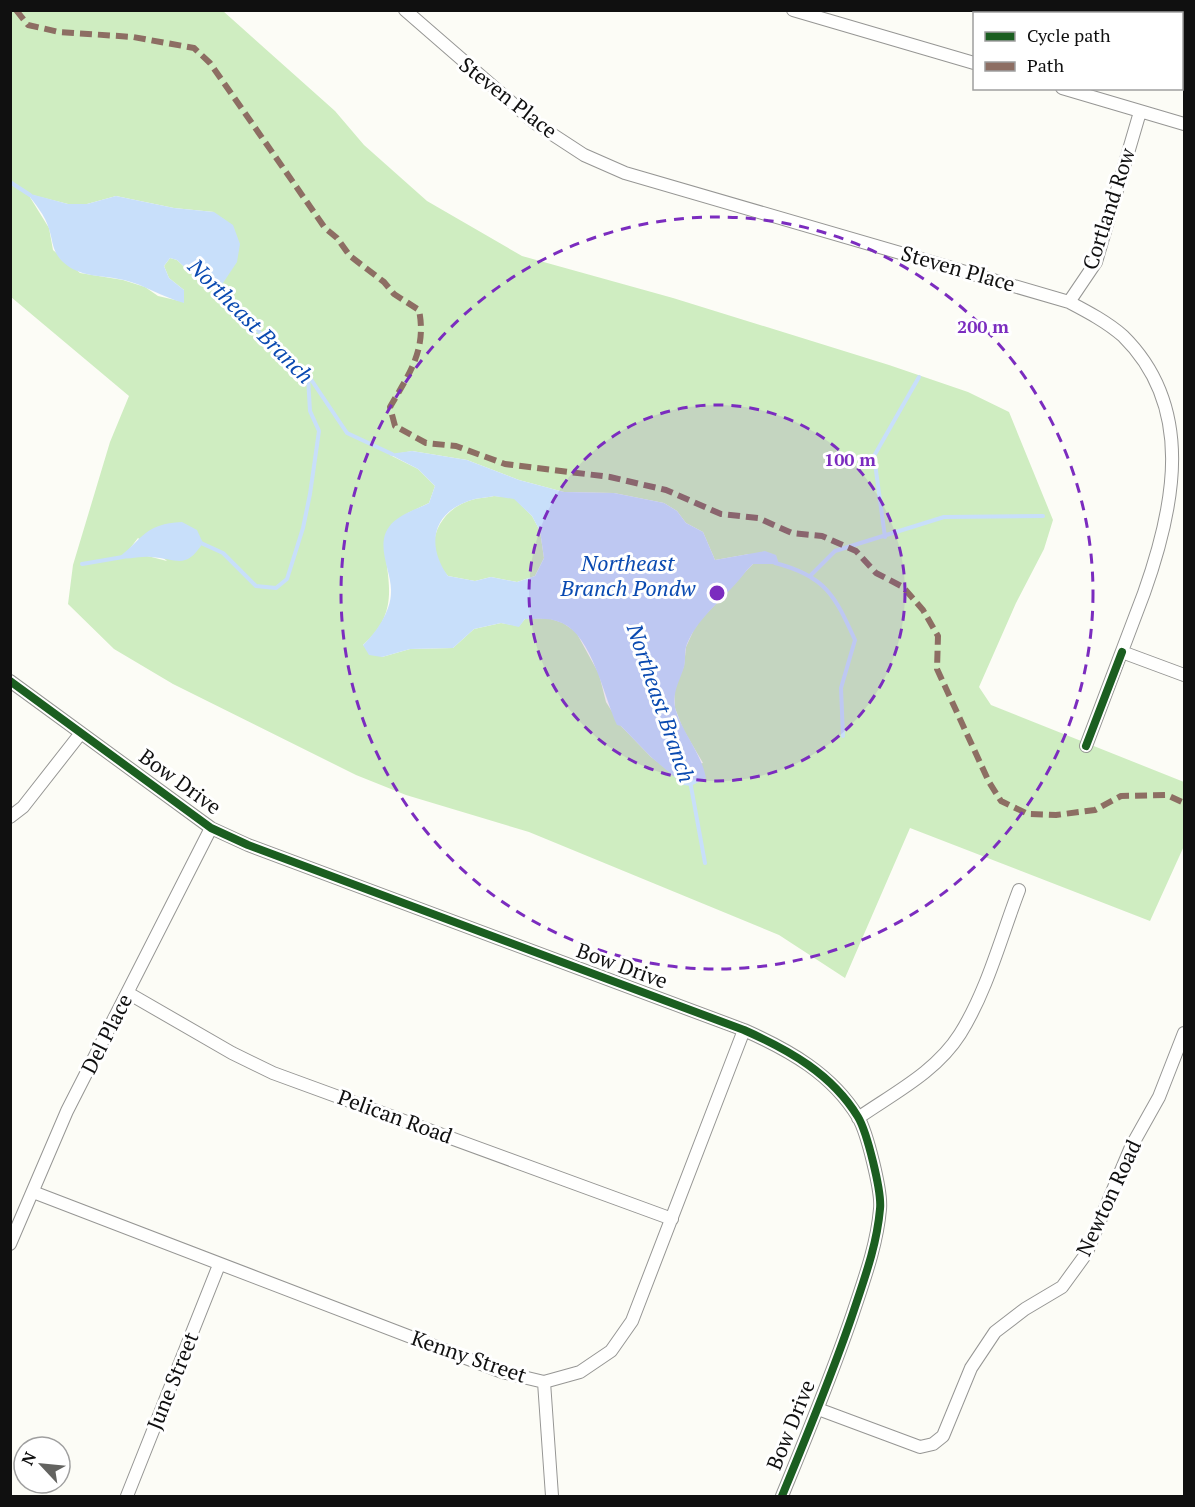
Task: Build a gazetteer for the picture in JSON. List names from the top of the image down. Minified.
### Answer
{"streets":{"street":["Steven Place","Cortland Row","Bow Drive","Del Place","Pelican Road","Newton Road","Kenny Street","June Street"]},"crossings":[["Steven Place","Cortland Row"],["Bow Drive","Del Place"],["Bow Drive","Newton Road"],["Bow Drive","Kenny Street"],["Del Place","Pelican Road"],["Del Place","Kenny Street"],["Pelican Road","Kenny Street"],["Kenny Street","June Street"]],"water":["Northeast Branch","Northeast Branch Pondw"],"legend":["Cycle path","Path"],"north":"top left","rings":["200 m","100 m"]}
